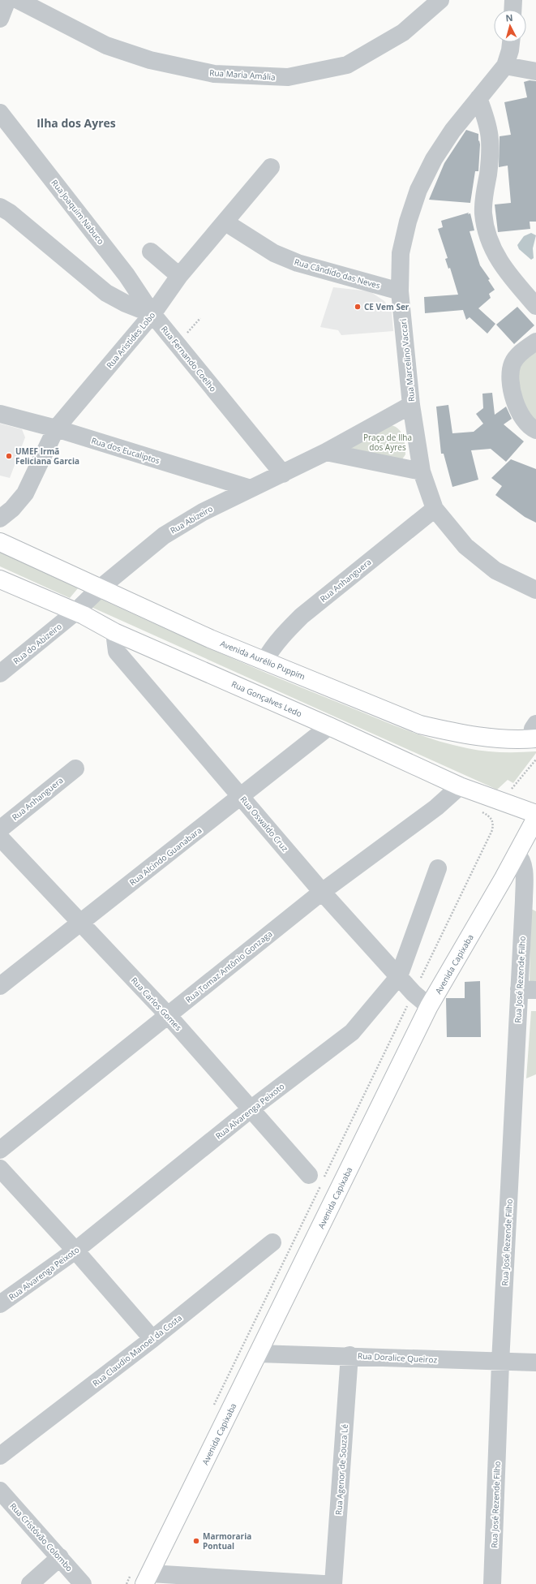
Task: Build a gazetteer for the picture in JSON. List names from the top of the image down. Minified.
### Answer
{"streets":{"main road":["Avenida Aurélio Puppim","Rua Gonçalves Ledo","Avenida Capixaba"],"street":["Rua Maria Amália","Rua Joaquim Nabuco","Rua Cândido das Neves","Rua Aristides Lobo","Rua Fernando Coelho","Rua Marcelino Vaccari","Rua dos Eucaliptos","Rua Abizeiro","Rua Anhanguera","Rua do Abizeiro","Rua Oswaldo Cruz","Rua Alcindo Guanabara","Rua Tomaz Antônio Gonzaga","Rua José Rezende Filho","Rua Carlos Gomes","Rua Alvarenga Peixoto","Rua Claudio Manoel da Costa","Rua Doralice Queiroz","Rua Agenor de Souza Lé","Rua Cristóvão Colombo"]},"crossings":[["Rua Joaquim Nabuco","Rua Aristides Lobo"],["Rua Joaquim Nabuco","Rua Fernando Coelho"],["Rua Cândido das Neves","Rua Aristides Lobo"],["Rua Cândido das Neves","Rua Marcelino Vaccari"],["Rua Aristides Lobo","Rua Fernando Coelho"],["Rua Aristides Lobo","Rua dos Eucaliptos"],["Rua Fernando Coelho","Rua Abizeiro"],["Rua Marcelino Vaccari","Rua Abizeiro"],["Rua Marcelino Vaccari","Rua Anhanguera"],["Rua dos Eucaliptos","Rua Abizeiro"],["Rua Abizeiro","Rua do Abizeiro"],["Rua Abizeiro","Avenida Aurélio Puppim"],["Rua Abizeiro","Rua Gonçalves Ledo"],["Rua Anhanguera","Avenida Aurélio Puppim"],["Rua do Abizeiro","Rua Gonçalves Ledo"],["Rua Gonçalves Ledo","Rua Oswaldo Cruz"],["Rua Gonçalves Ledo","Rua Alcindo Guanabara"],["Rua Gonçalves Ledo","Rua Tomaz Antônio Gonzaga"],["Rua Oswaldo Cruz","Rua Alcindo Guanabara"],["Rua Oswaldo Cruz","Avenida Capixaba"],["Rua Oswaldo Cruz","Rua Tomaz Antônio Gonzaga"],["Rua Oswaldo Cruz","Rua Alvarenga Peixoto"],["Rua Alcindo Guanabara","Rua Carlos Gomes"],["Avenida Capixaba","Rua José Rezende Filho"],["Avenida Capixaba","Rua Doralice Queiroz"],["Rua Tomaz Antônio Gonzaga","Rua Carlos Gomes"],["Rua José Rezende Filho","Rua Doralice Queiroz"],["Rua Carlos Gomes","Rua Alvarenga Peixoto"],["Rua Doralice Queiroz","Rua Agenor de Souza Lé"]],"districts":["Ilha dos Ayres"],"parks":["Praça de Ilha dos Ayres"],"places":["CE Vem Ser","UMEF Irmã Feliciana Garcia","Marmoraria Pontual"],"north":"top"}
